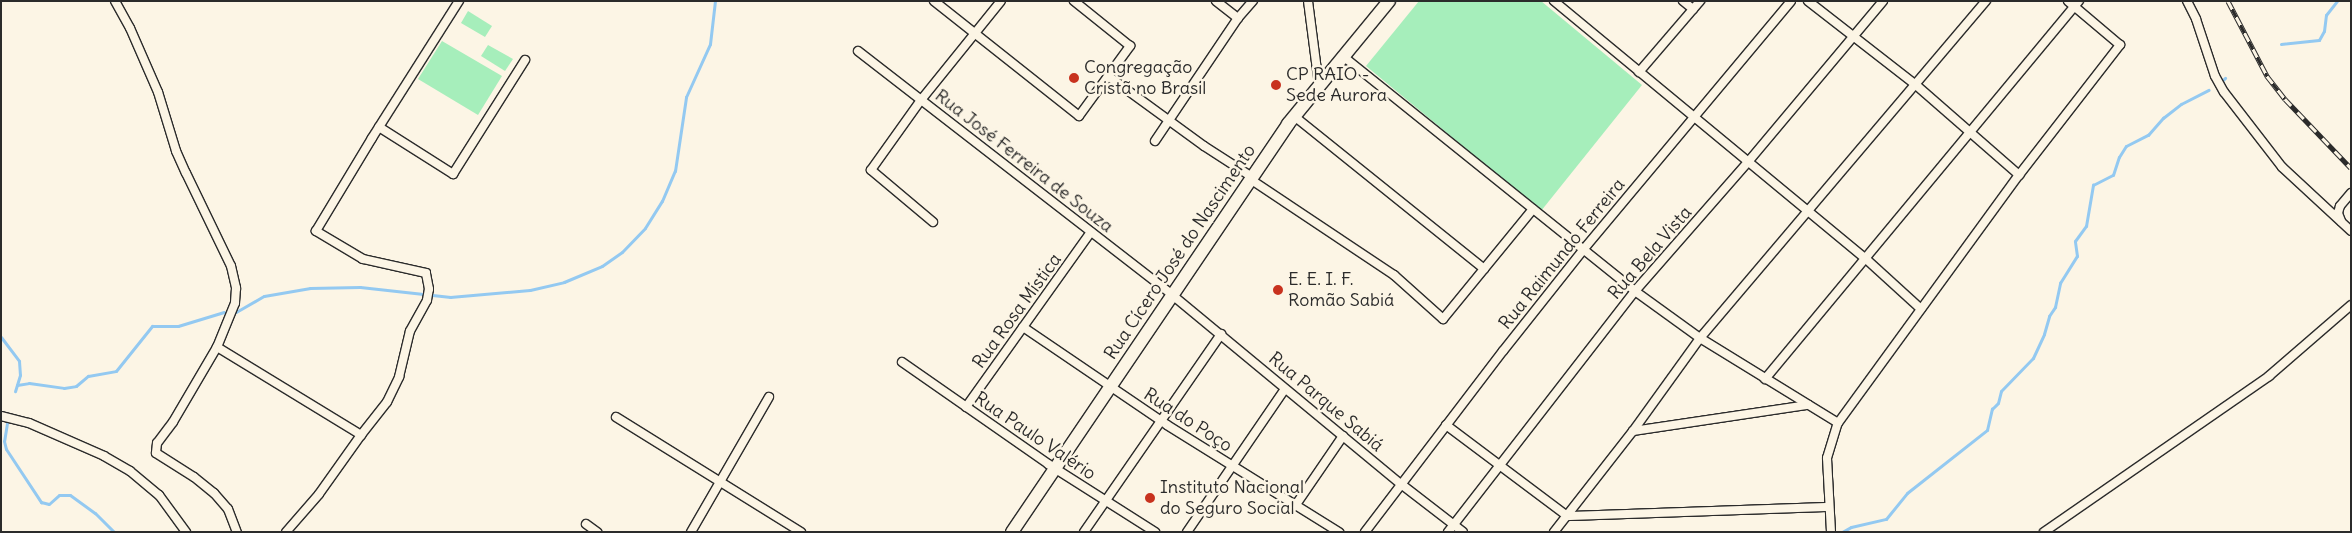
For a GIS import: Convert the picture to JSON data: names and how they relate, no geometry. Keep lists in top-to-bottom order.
{
  "streets": {
    "main road": ["Rua Cícero José do Nascimento"],
    "street": [
      "Rua José Ferreira de Souza",
      "Rua Bela Vista",
      "Rua Raimundo Ferreira",
      "Rua Rosa Mística",
      "Rua Parque Sabiá",
      "Rua do Poço",
      "Rua Paulo Valério"
    ]
  },
  "crossings": [
    ["Rua José Ferreira de Souza", "Rua Cícero José do Nascimento"],
    ["Rua José Ferreira de Souza", "Rua Rosa Mística"],
    ["Rua José Ferreira de Souza", "Rua Parque Sabiá"],
    ["Rua Cícero José do Nascimento", "Rua Parque Sabiá"],
    ["Rua Cícero José do Nascimento", "Rua do Poço"],
    ["Rua Cícero José do Nascimento", "Rua Paulo Valério"],
    ["Rua Bela Vista", "Rua Parque Sabiá"],
    ["Rua Raimundo Ferreira", "Rua Parque Sabiá"],
    ["Rua Rosa Mística", "Rua do Poço"],
    ["Rua Rosa Mística", "Rua Paulo Valério"]
  ],
  "places": [
    "Congregação Cristã no Brasil",
    "CP RAIO - Sede Aurora",
    "E. E. I. F. Romão Sabiá",
    "Instituto Nacional do Seguro Social"
  ]
}
